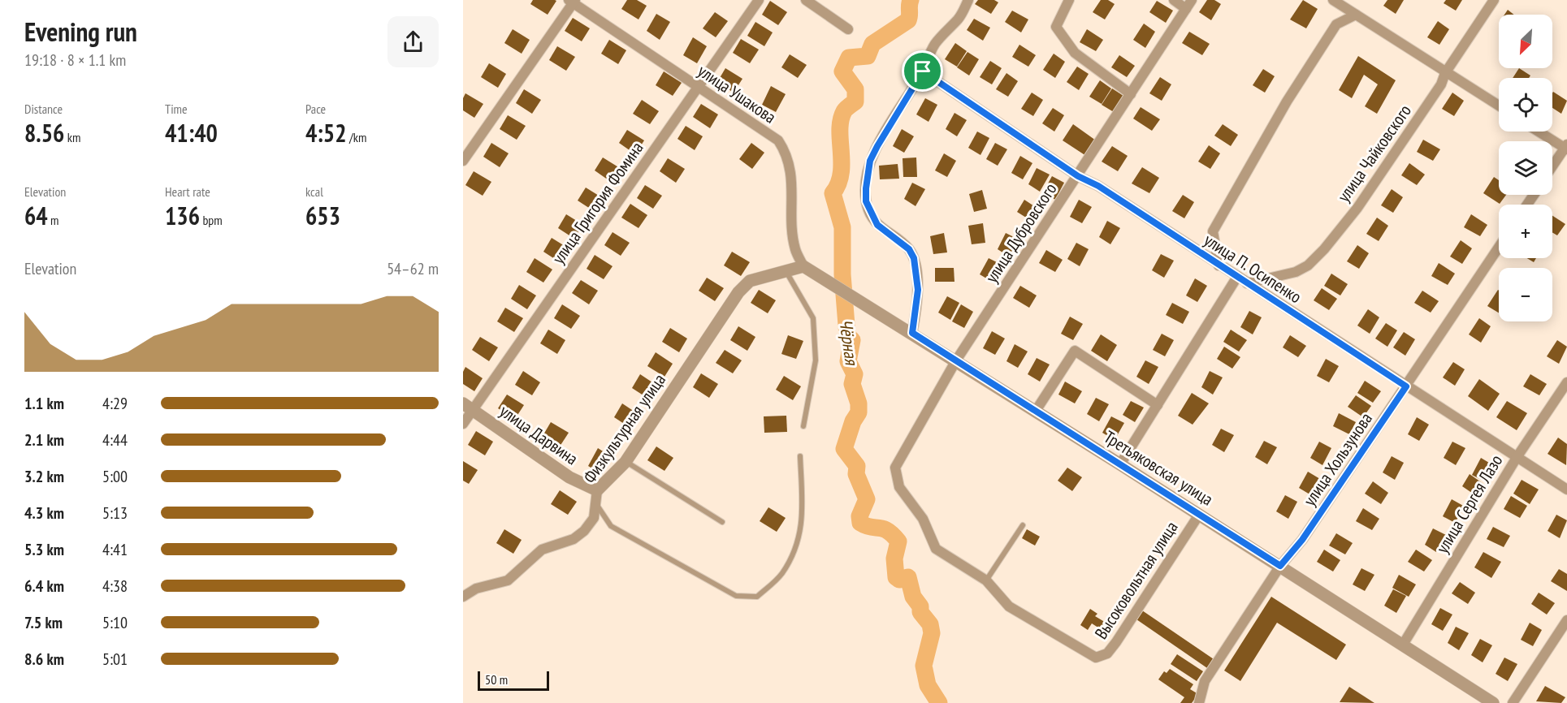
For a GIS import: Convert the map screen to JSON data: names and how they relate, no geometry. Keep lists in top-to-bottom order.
{
  "streets": {
    "street": [
      "улица Ушакова",
      "улица Чайковского",
      "улица Григория Фомина",
      "улица Дубровского",
      "улица П. Осипенко",
      "Физкультурная улица",
      "улица Дарвина",
      "улица Хользунова",
      "Третьяковская улица",
      "улица Сергея Лазо",
      "Высоковольтная улица"
    ]
  },
  "crossings": [
    ["улица Ушакова", "улица Григория Фомина"],
    ["улица Ушакова", "Физкультурная улица"],
    ["улица Ушакова", "Третьяковская улица"],
    ["улица Чайковского", "улица П. Осипенко"],
    ["улица Григория Фомина", "улица Дарвина"],
    ["улица Дубровского", "улица П. Осипенко"],
    ["улица Дубровского", "Третьяковская улица"],
    ["улица Дубровского", "Высоковольтная улица"],
    ["улица П. Осипенко", "улица Хользунова"],
    ["улица П. Осипенко", "улица Сергея Лазо"],
    ["Физкультурная улица", "улица Дарвина"],
    ["Физкультурная улица", "Третьяковская улица"],
    ["улица Хользунова", "Третьяковская улица"],
    ["Третьяковская улица", "улица Сергея Лазо"],
    ["Третьяковская улица", "Высоковольтная улица"]
  ],
  "water": ["Чёрная"],
  "scale_bar": "50 m",
  "north": "bottom left",
  "page": {
    "heading": ["Evening run", "19:18 · 8 × 1.1 km"],
    "map_buttons": ["+", "−"],
    "stats": [
      ["Distance", "8.56 km"],
      ["Time", "41:40"],
      ["Pace", "4:52 /km"],
      ["Elevation", "64 m"],
      ["Heart rate", "136 bpm"],
      ["kcal", "653"]
    ],
    "chart": ["Elevation", "54–62 m"],
    "list": [
      {
        "name": "1.1 km",
        "note": "4:29"
      },
      {
        "name": "2.1 km",
        "note": "4:44"
      },
      {
        "name": "3.2 km",
        "note": "5:00"
      },
      {
        "name": "4.3 km",
        "note": "5:13"
      },
      {
        "name": "5.3 km",
        "note": "4:41"
      },
      {
        "name": "6.4 km",
        "note": "4:38"
      },
      {
        "name": "7.5 km",
        "note": "5:10"
      },
      {
        "name": "8.6 km",
        "note": "5:01"
      }
    ],
    "scale": "50 m"
  }
}
